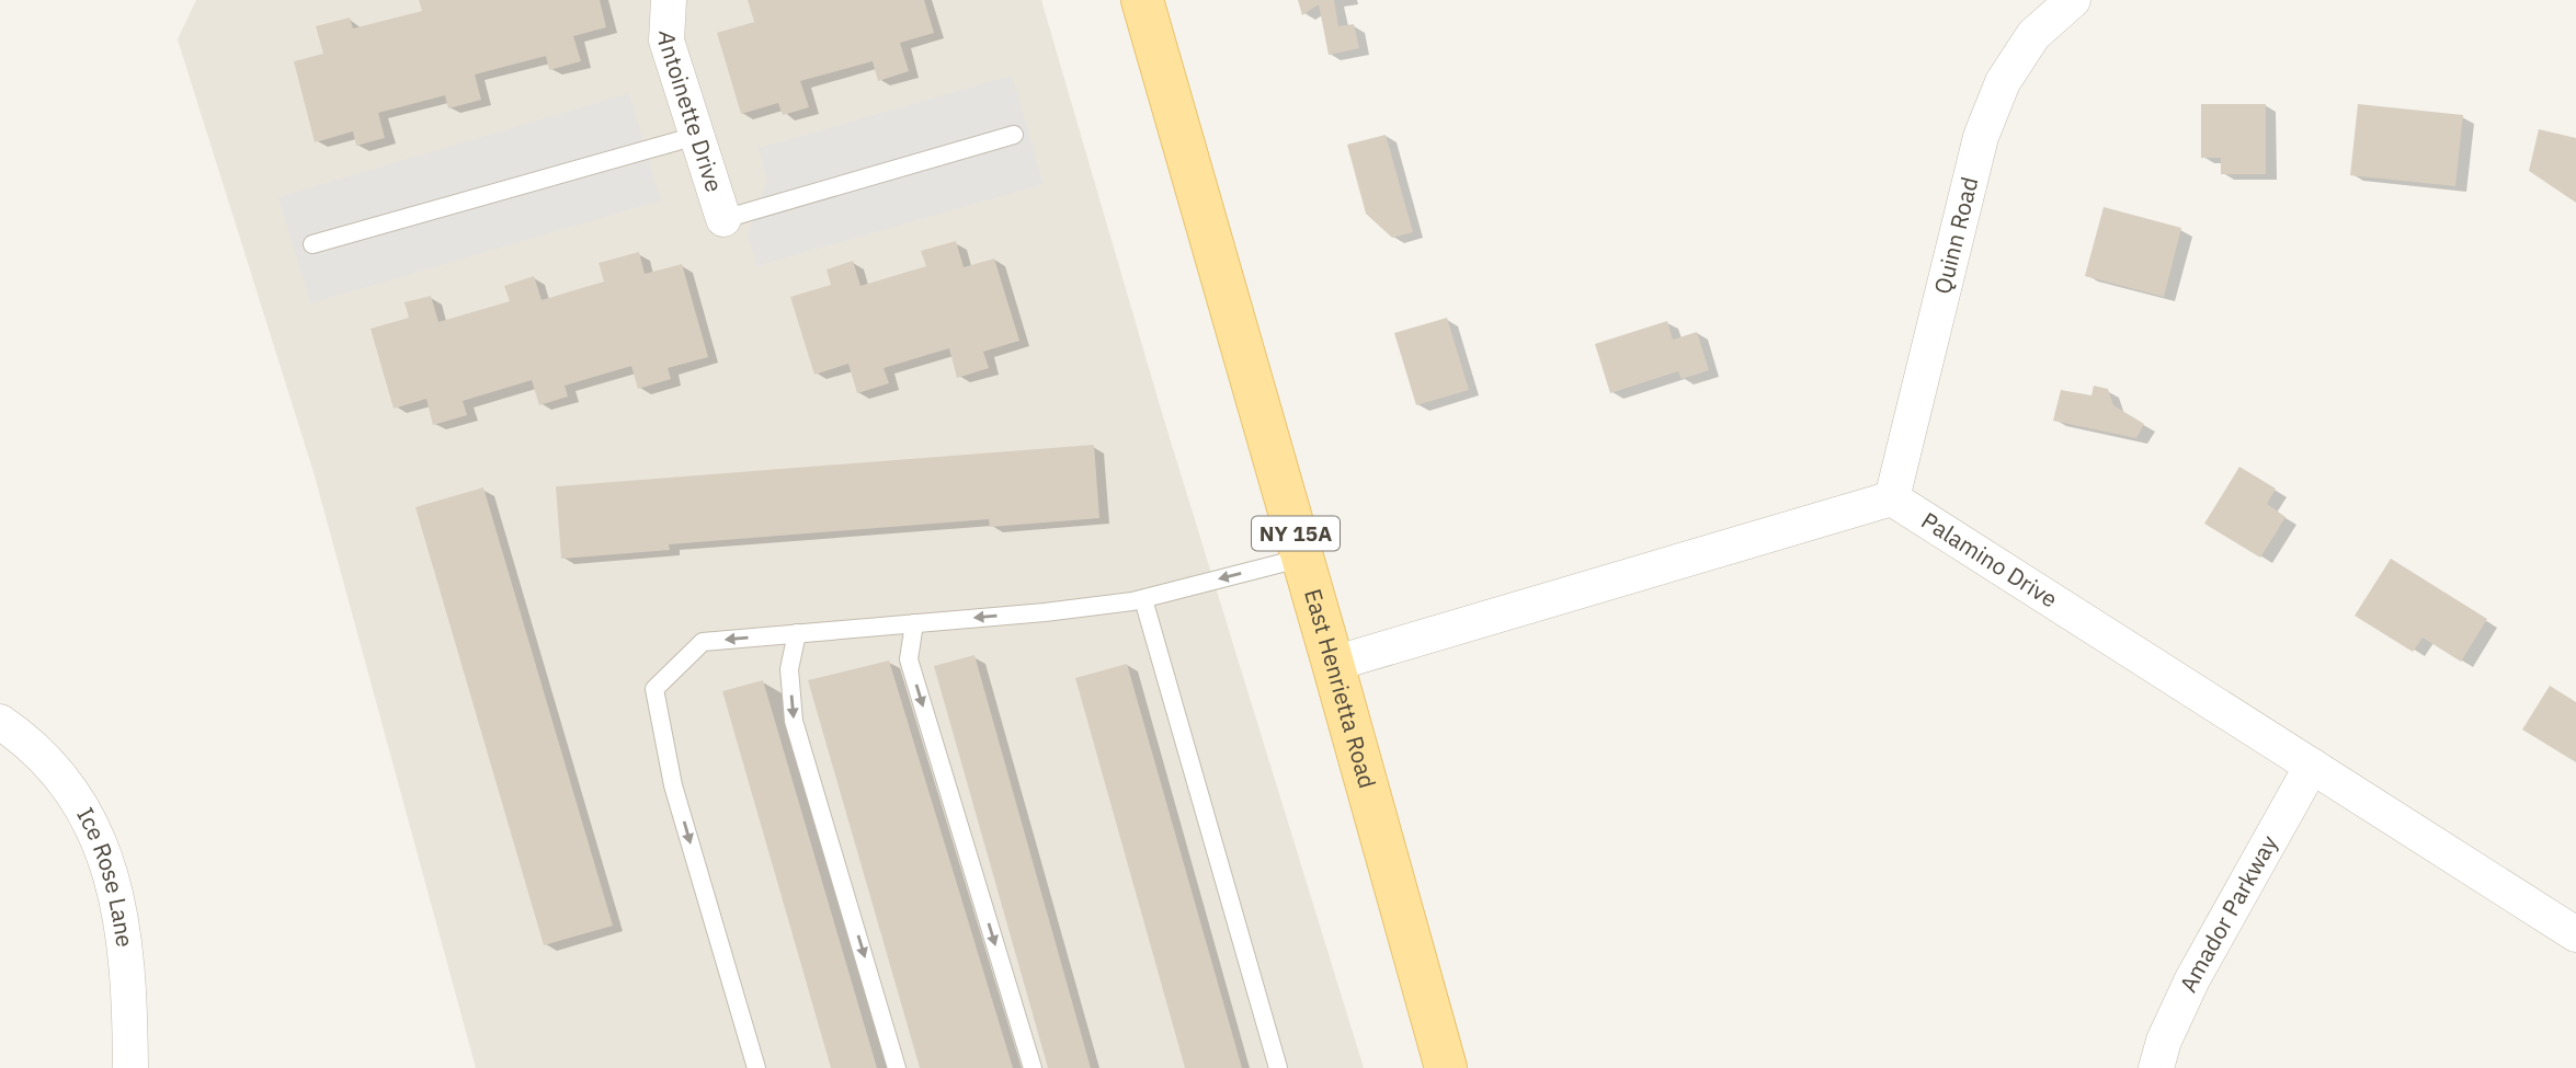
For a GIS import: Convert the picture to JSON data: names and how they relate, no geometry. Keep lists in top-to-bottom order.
{
  "streets": {
    "main road": ["NY 15A", "East Henrietta Road"],
    "street": [
      "Antoinette Drive",
      "Quinn Road",
      "Palamino Drive",
      "Ice Rose Lane",
      "Amador Parkway"
    ]
  },
  "crossings": [
    ["Quinn Road", "Palamino Drive"],
    ["Palamino Drive", "Amador Parkway"]
  ]
}
